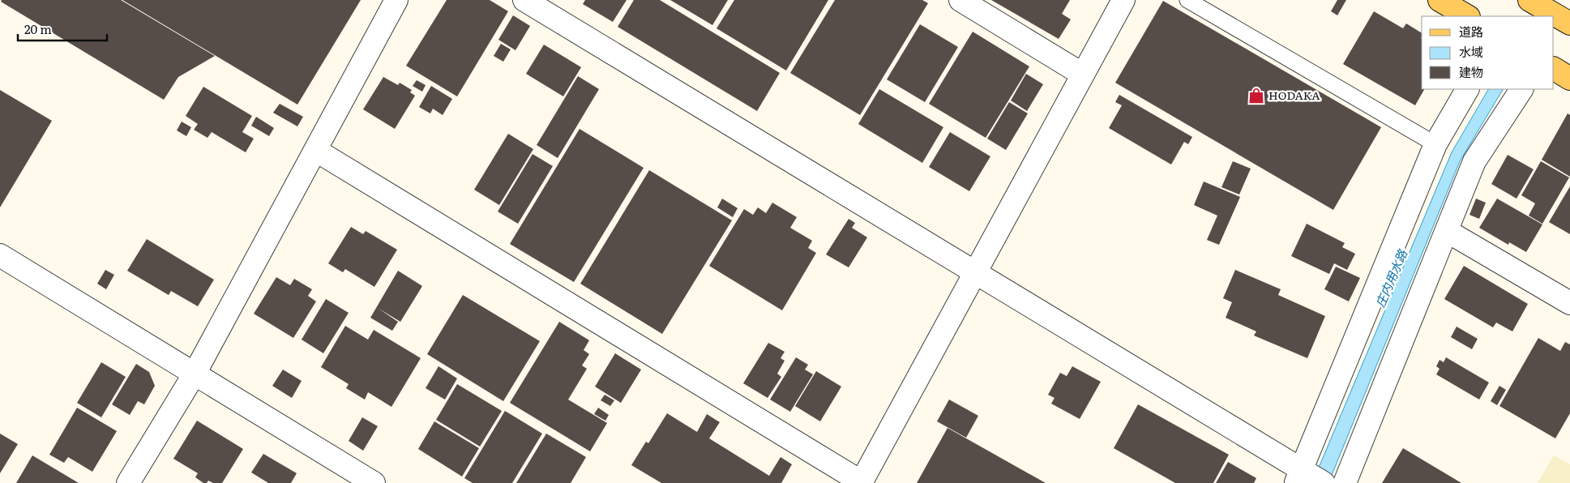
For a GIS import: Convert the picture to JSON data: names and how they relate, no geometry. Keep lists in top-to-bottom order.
{
  "water": ["庄内用水路"],
  "places": {
    "shop": ["HODAKA"]
  },
  "legend": ["道路", "水域", "建物"],
  "scale_bar": "20 m"
}
